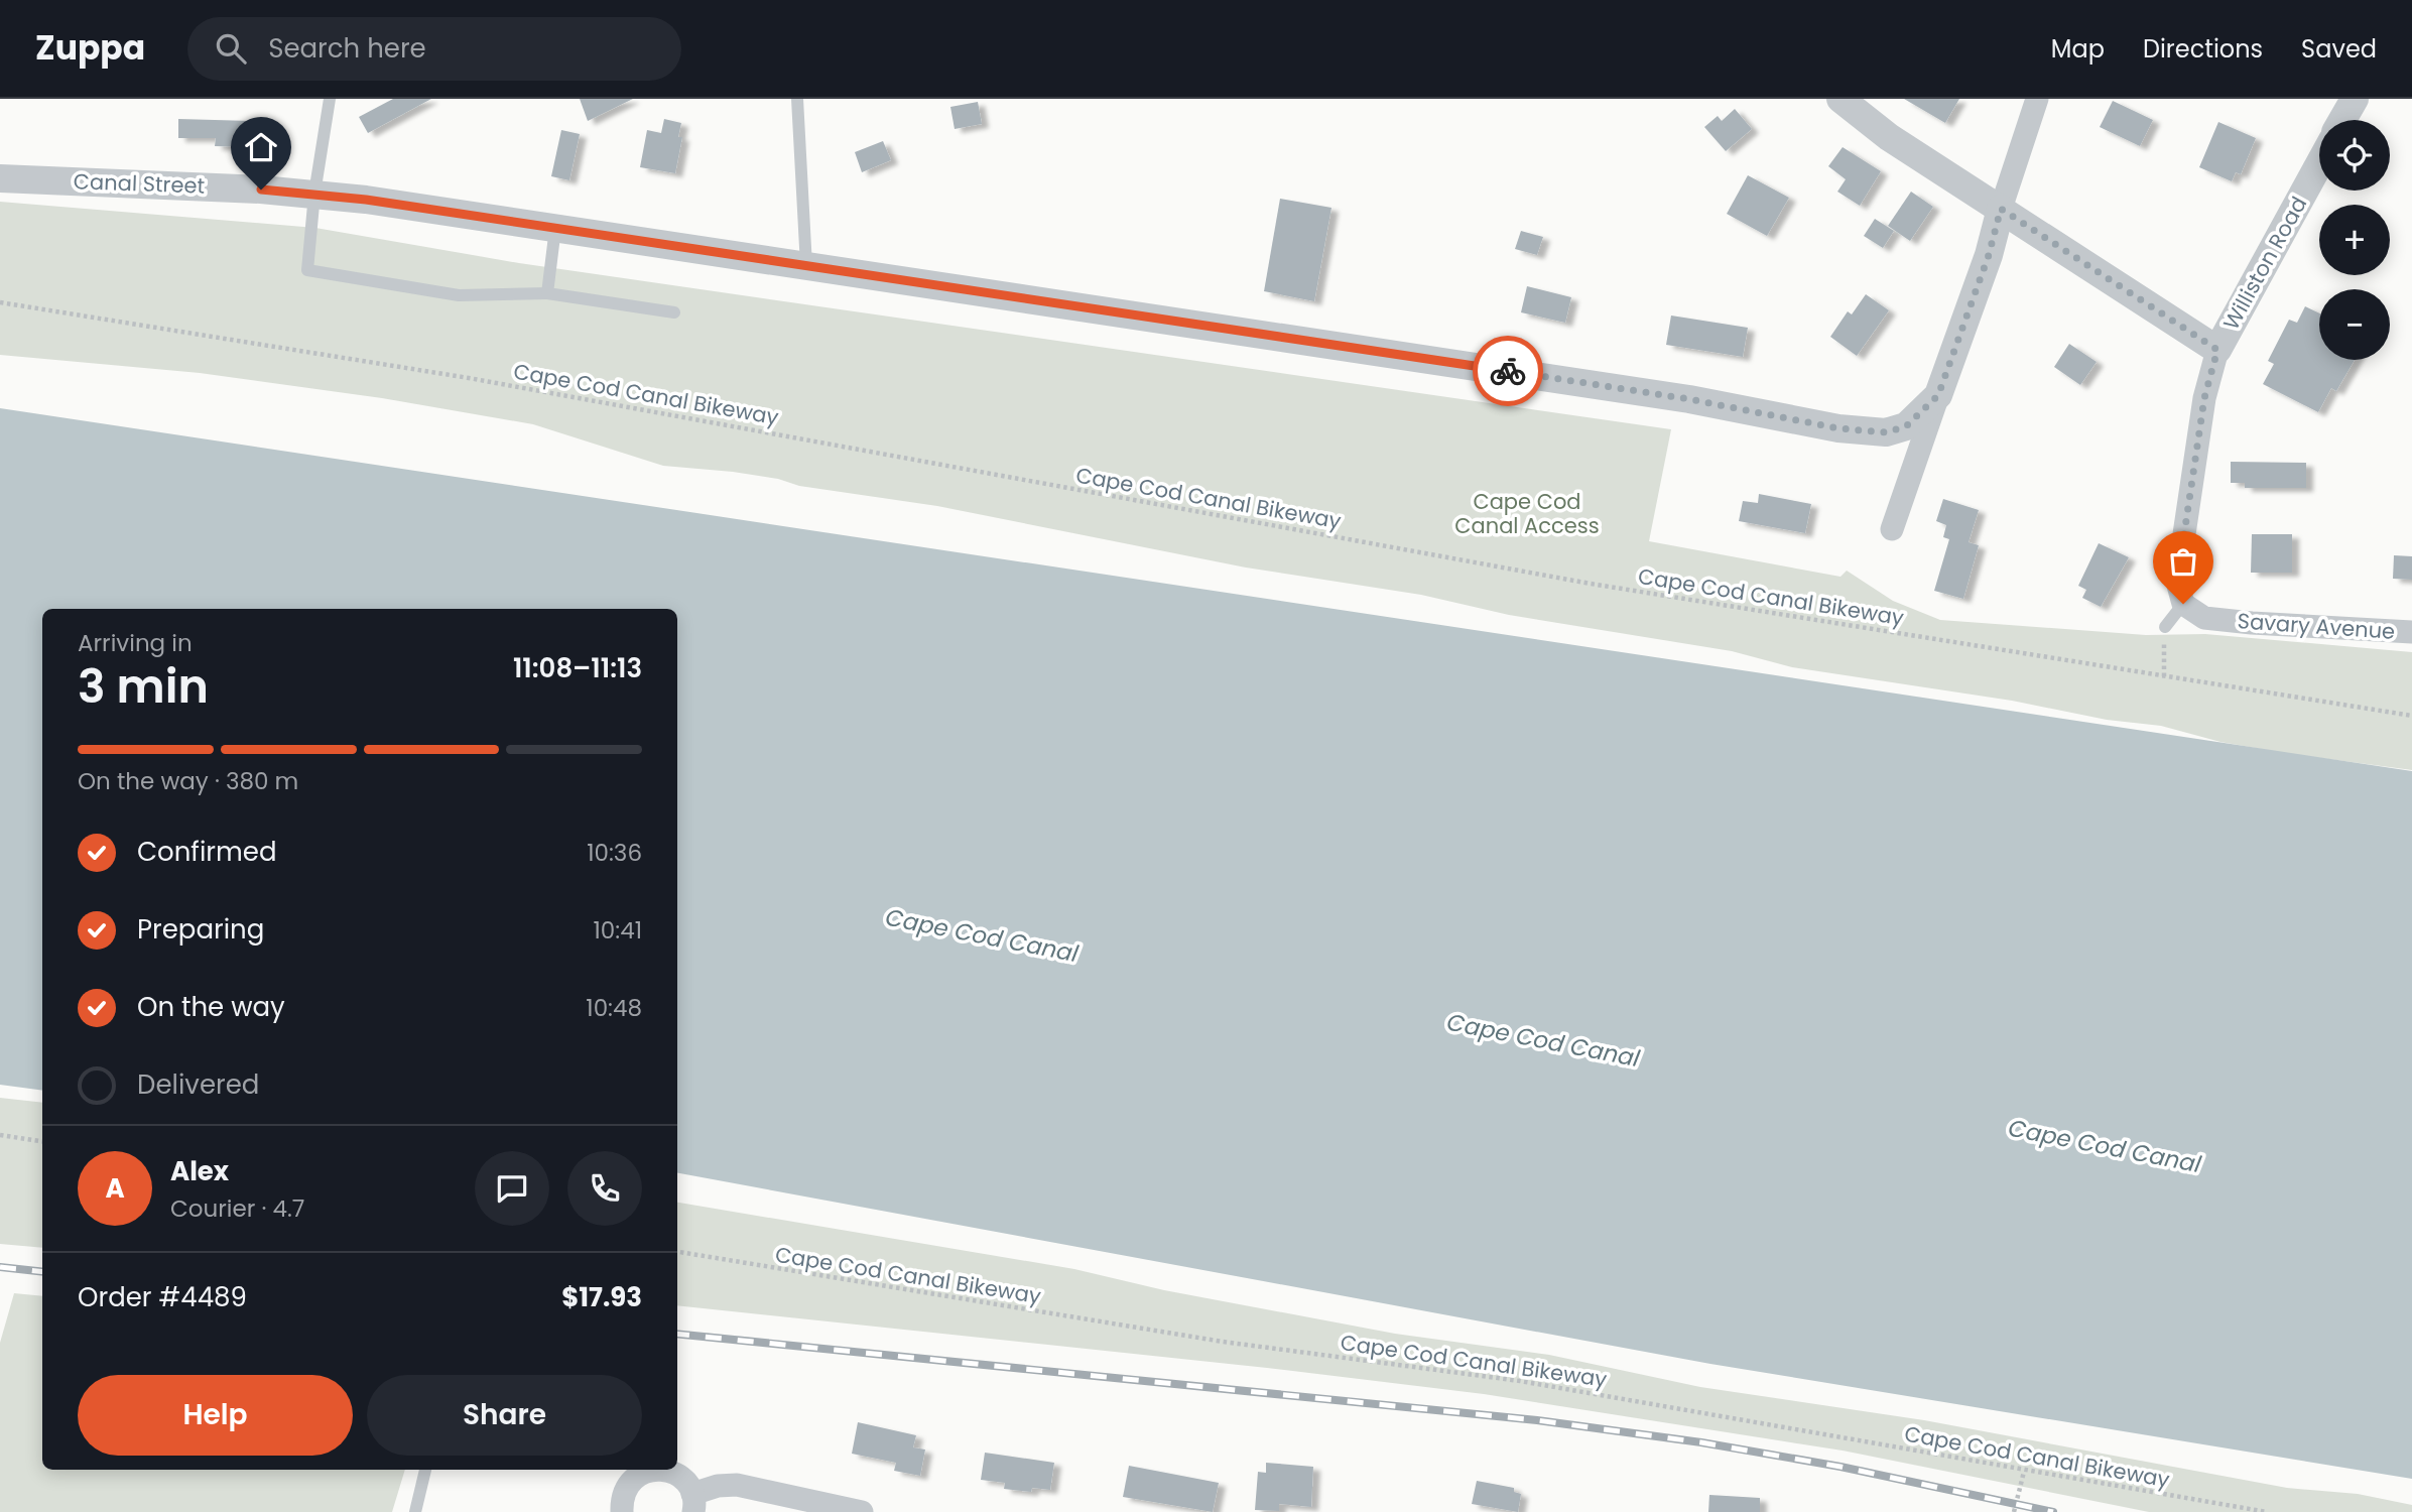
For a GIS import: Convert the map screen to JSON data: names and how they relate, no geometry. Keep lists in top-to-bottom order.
{
  "streets": {
    "street": ["Canal Street", "Williston Road", "Savary Avenue"],
    "path": ["Cape Cod Canal Bikeway"]
  },
  "water": ["Cape Cod Canal"],
  "parks": ["Cape Cod Canal Access"],
  "page": {
    "header": "Zuppa",
    "search": "Search here",
    "nav": ["Map", "Directions", "Saved"],
    "map_buttons": ["+", "−"],
    "heading": ["3 min", "Arriving in", "11:08–11:13"],
    "panel": [
      "Alex",
      "Courier · 4.7",
      "Order #4489",
      "$17.93"
    ],
    "bar": "On the way · 380 m",
    "list": [
      ["Confirmed", "10:36"],
      ["Preparing", "10:41"],
      ["On the way", "10:48"],
      "Delivered"
    ],
    "round": "A",
    "buttons": ["Help", "Share"]
  }
}
